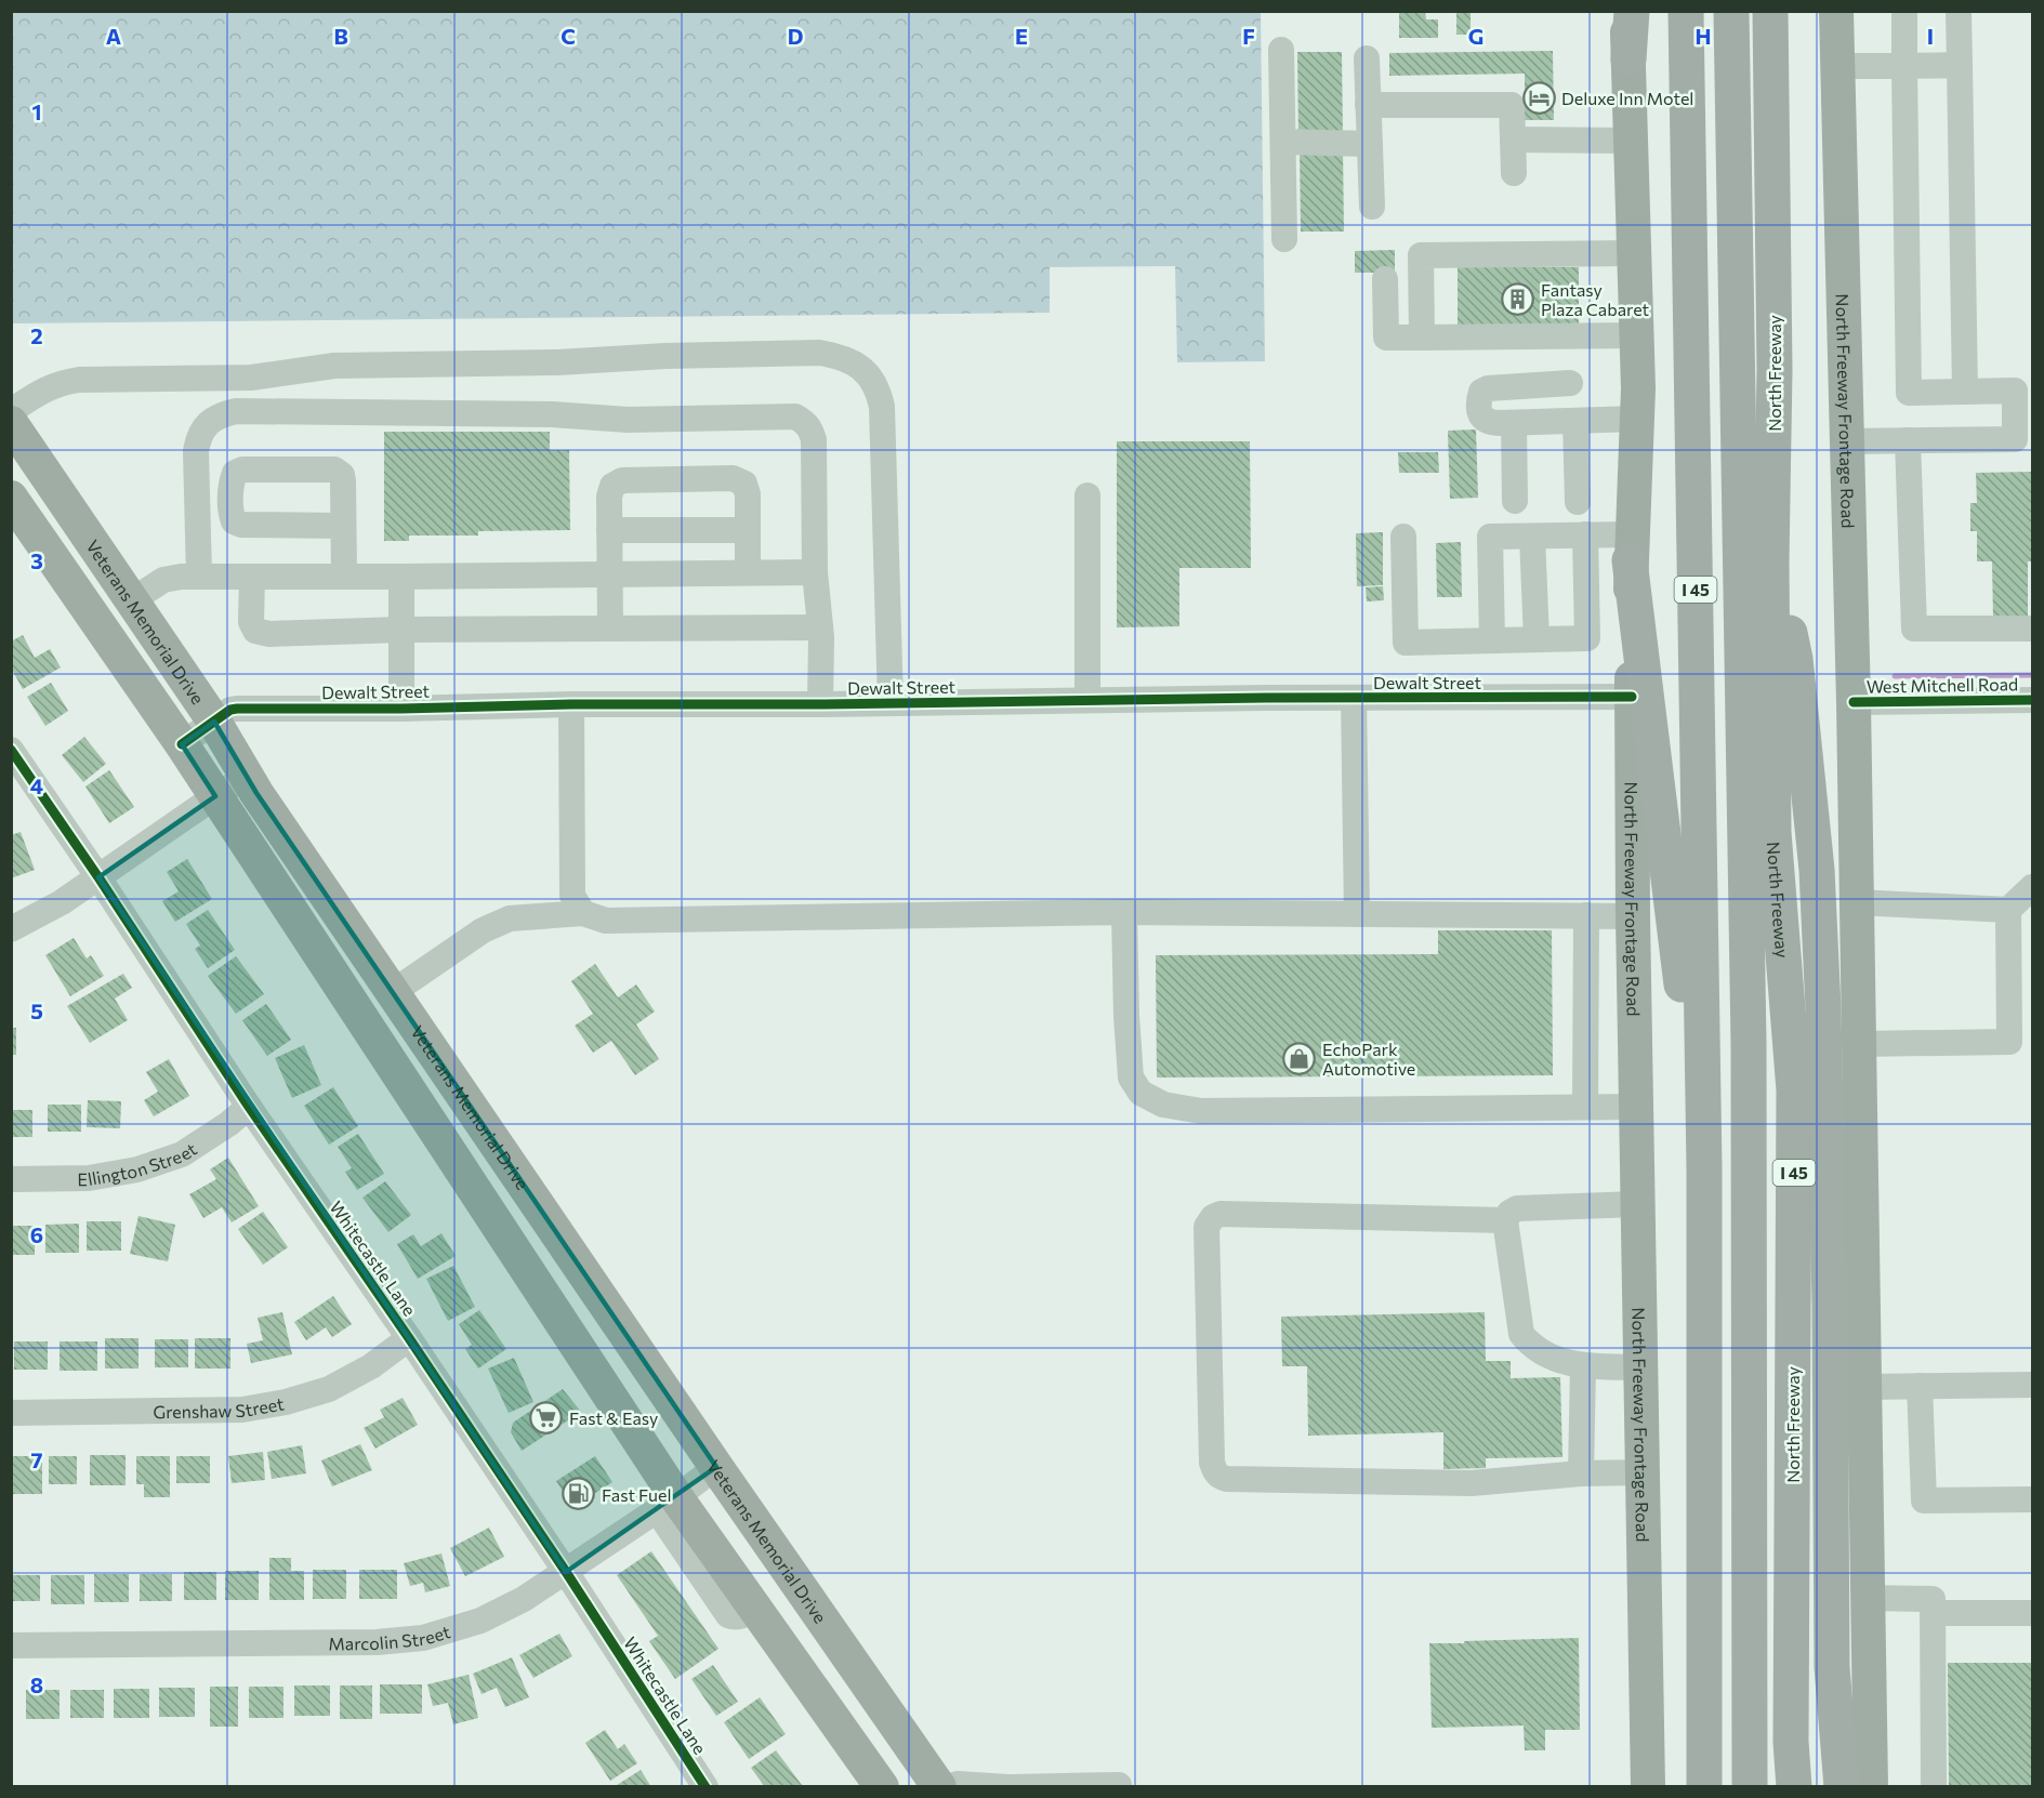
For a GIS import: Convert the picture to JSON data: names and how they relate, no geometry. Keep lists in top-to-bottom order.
{
  "streets": {
    "highway": ["North Freeway", "I 45"],
    "main road": ["North Freeway Frontage Road", "Veterans Memorial Drive"],
    "street": [
      "Dewalt Street",
      "West Mitchell Road",
      "Ellington Street",
      "Whitecastle Lane",
      "Grenshaw Street",
      "Marcolin Street"
    ]
  },
  "crossings": [
    ["North Freeway Frontage Road", "Dewalt Street"],
    ["North Freeway Frontage Road", "West Mitchell Road"],
    ["Veterans Memorial Drive", "Dewalt Street"],
    ["Veterans Memorial Drive", "Marcolin Street"],
    ["Ellington Street", "Whitecastle Lane"],
    ["Whitecastle Lane", "Grenshaw Street"],
    ["Whitecastle Lane", "Marcolin Street"]
  ],
  "places": {
    "hotel": ["Deluxe Inn Motel"],
    "building": ["Fantasy Plaza Cabaret"],
    "shop": ["EchoPark Automotive"],
    "supermarket": ["Fast & Easy"],
    "fuel station": ["Fast Fuel"]
  },
  "grid": {
    "columns": [
      "A",
      "B",
      "C",
      "D",
      "E",
      "F",
      "G",
      "H",
      "I"
    ],
    "rows": [
      "1",
      "2",
      "3",
      "4",
      "5",
      "6",
      "7",
      "8"
    ]
  }
}
